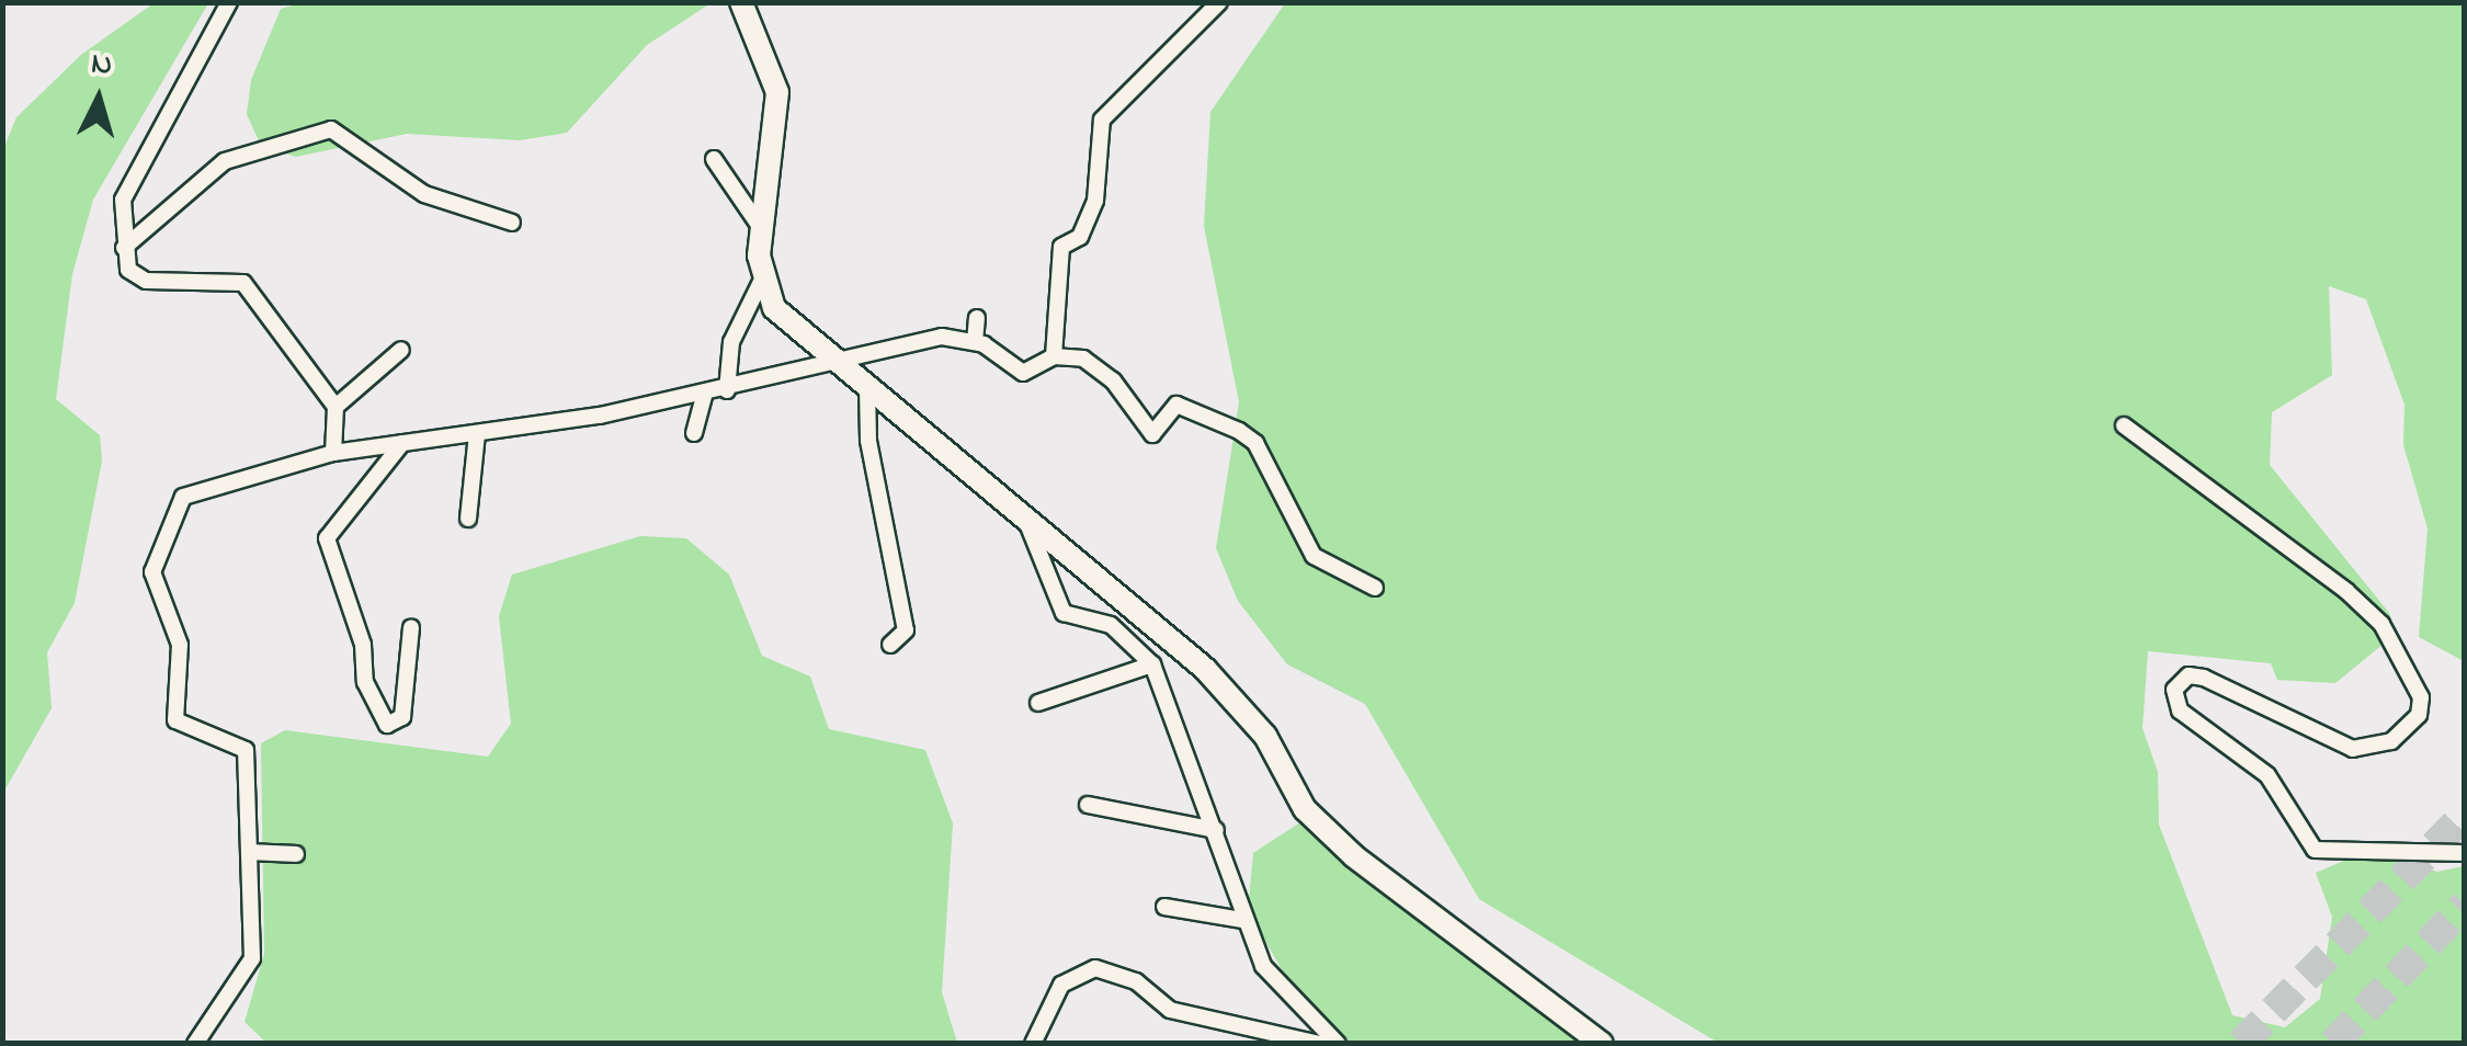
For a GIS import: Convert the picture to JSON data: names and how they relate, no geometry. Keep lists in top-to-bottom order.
{
  "north": "top"
}
